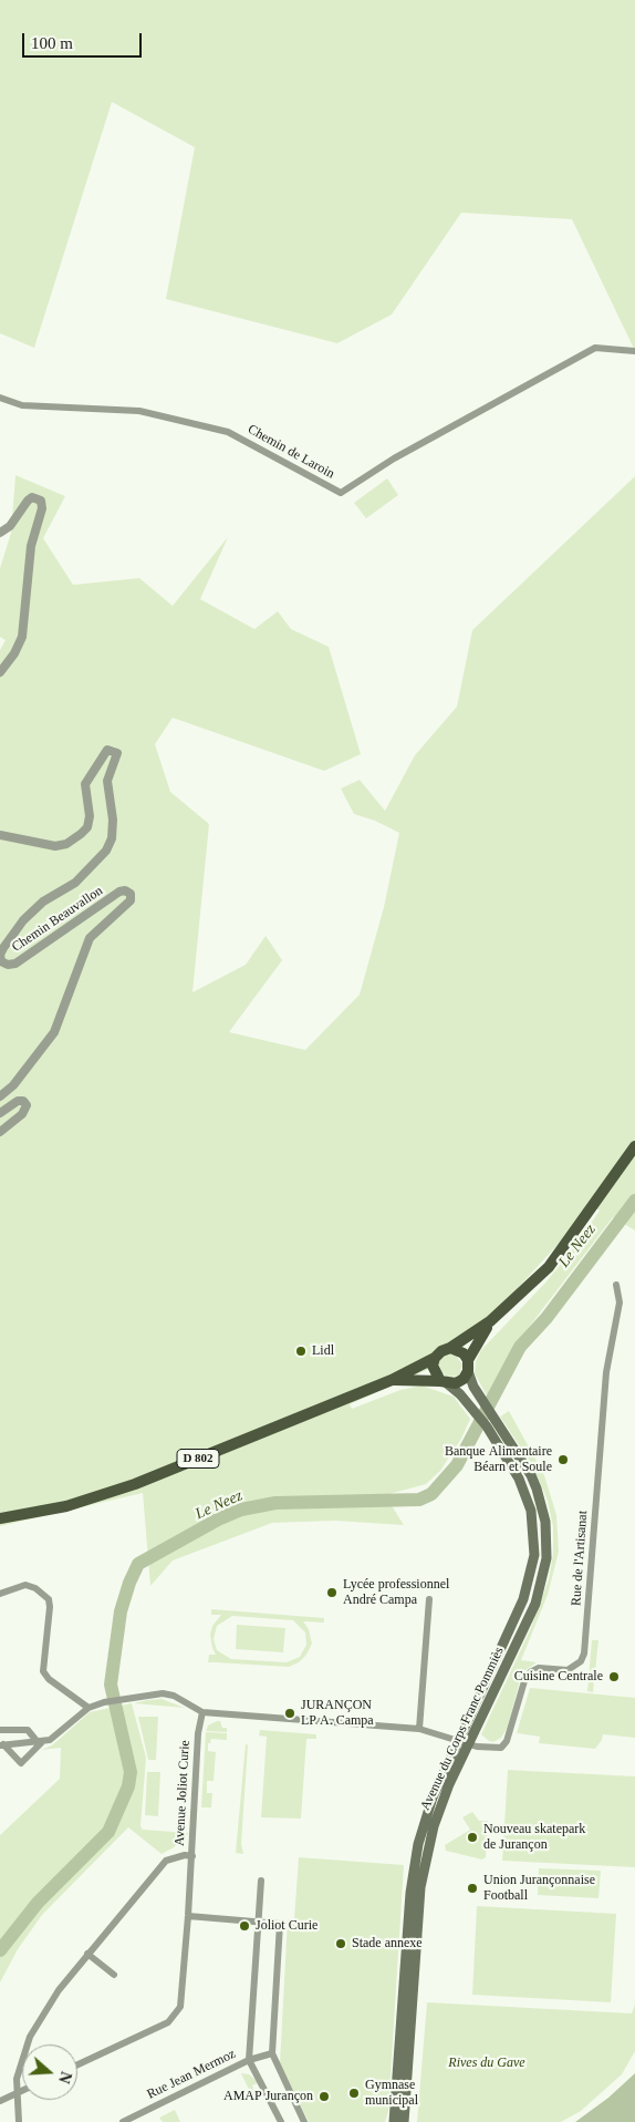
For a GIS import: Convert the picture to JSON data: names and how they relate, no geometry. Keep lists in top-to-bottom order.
{
  "streets": {
    "main road": ["D 802", "Avenue du Corps Franc Pommiès"],
    "street": [
      "Chemin de Laroin",
      "Chemin Beauvallon",
      "Rue de l'Artisanat",
      "Avenue Joliot Curie",
      "Rue Jean Mermoz"
    ]
  },
  "crossings": [
    ["D 802", "Avenue du Corps Franc Pommiès"],
    ["Rue de l'Artisanat", "Avenue du Corps Franc Pommiès"]
  ],
  "water": ["Le Neez"],
  "parks": ["Rives du Gave"],
  "places": [
    "Lidl",
    "Banque Alimentaire Béarn et Soule",
    "Lycée professionnel André Campa",
    "Cuisine Centrale",
    "JURANÇON LP A. Campa",
    "Nouveau skatepark de Jurançon",
    "Union Jurançonnaise Football",
    "Joliot Curie",
    "Stade annexe",
    "Gymnase municipal",
    "AMAP Jurançon"
  ],
  "scale_bar": "100 m",
  "north": "right"
}
